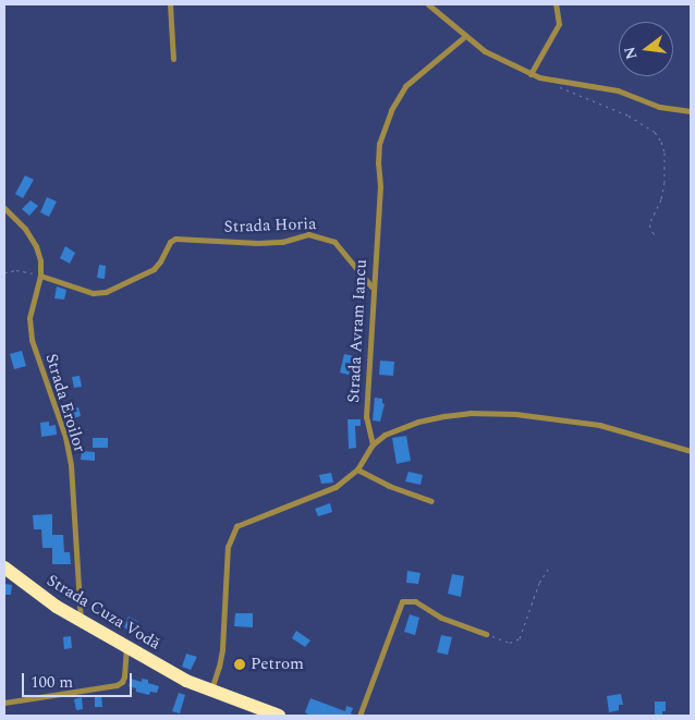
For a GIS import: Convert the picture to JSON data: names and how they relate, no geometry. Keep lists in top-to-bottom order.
{
  "streets": {
    "highway": ["Strada Cuza Vodă"],
    "street": ["Strada Horia", "Strada Avram Iancu", "Strada Eroilor"]
  },
  "crossings": [
    ["Strada Horia", "Strada Avram Iancu"],
    ["Strada Horia", "Strada Eroilor"],
    ["Strada Eroilor", "Strada Cuza Vodă"]
  ],
  "places": ["Petrom"],
  "scale_bar": "100 m",
  "north": "left"
}
